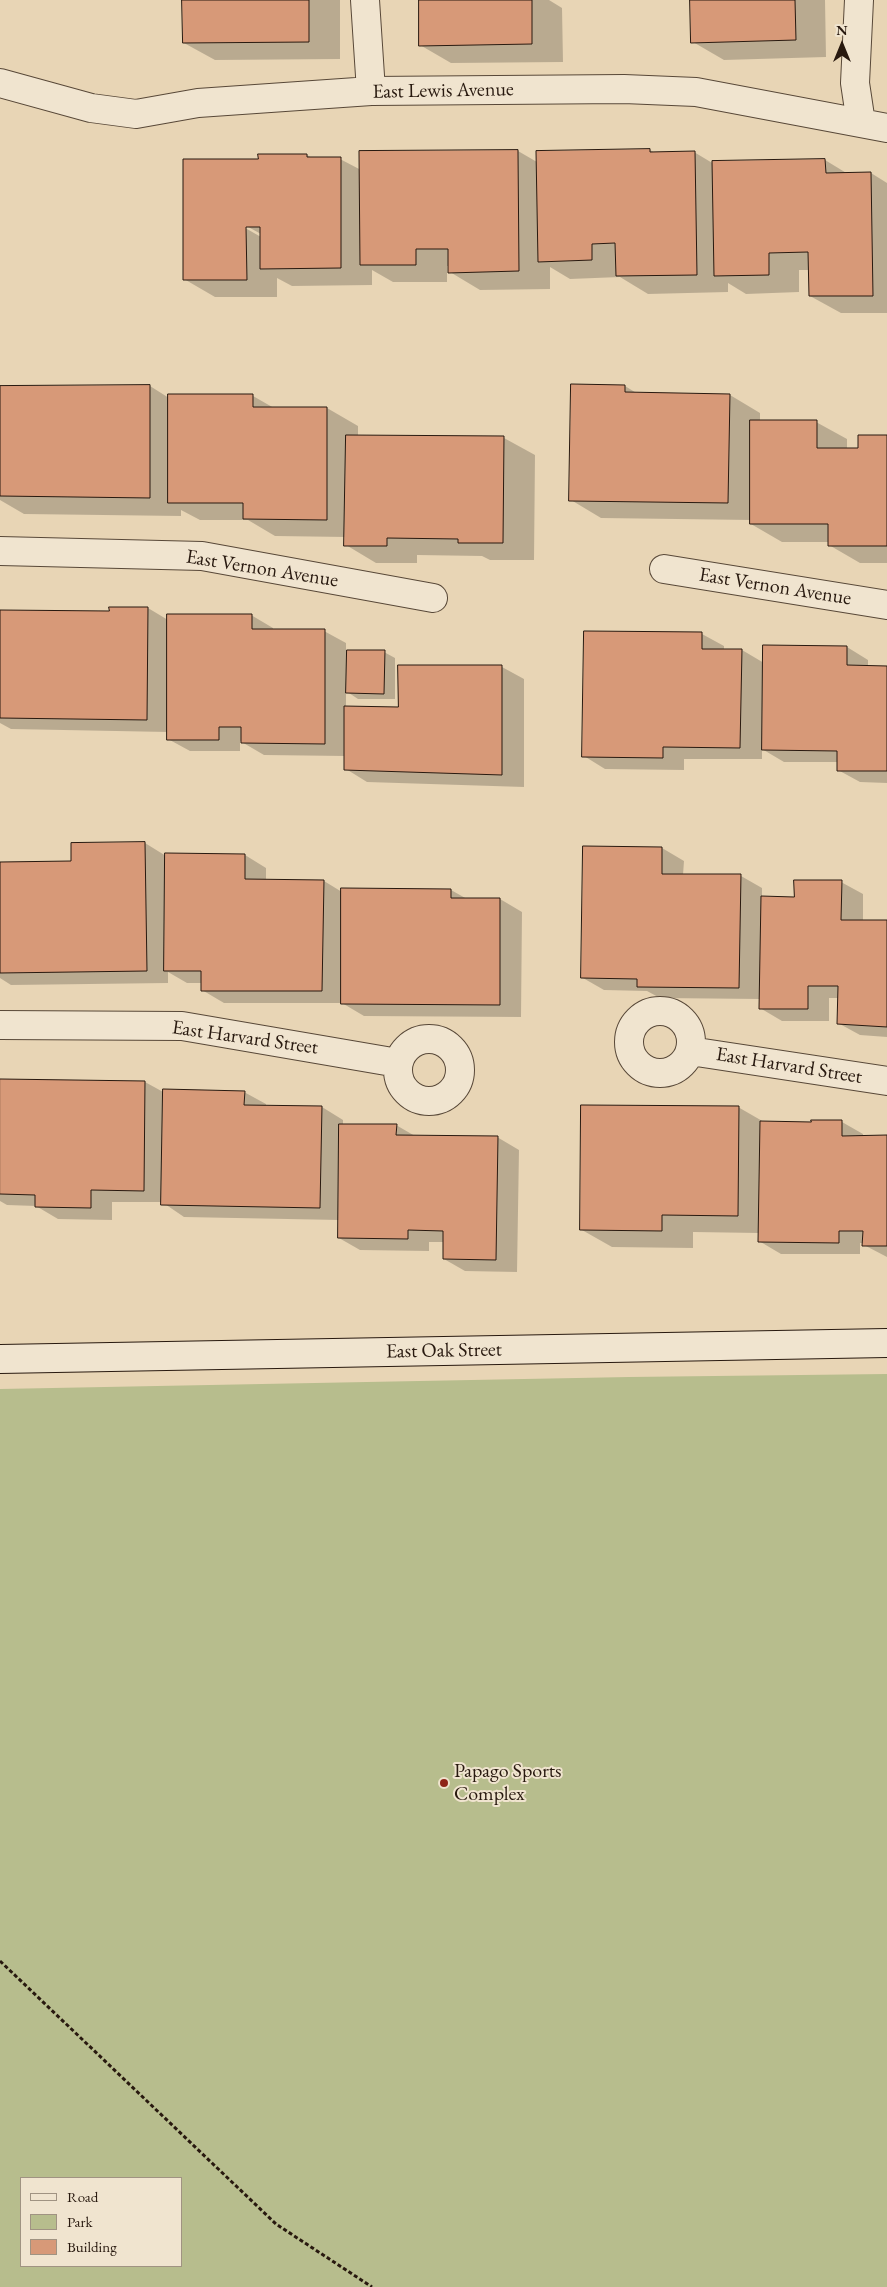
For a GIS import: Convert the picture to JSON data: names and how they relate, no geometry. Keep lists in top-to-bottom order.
{
  "streets": {
    "street": [
      "East Lewis Avenue",
      "East Vernon Avenue",
      "East Harvard Street",
      "East Oak Street"
    ]
  },
  "places": ["Papago Sports Complex"],
  "legend": ["Road", "Park", "Building"],
  "north": "top"
}
